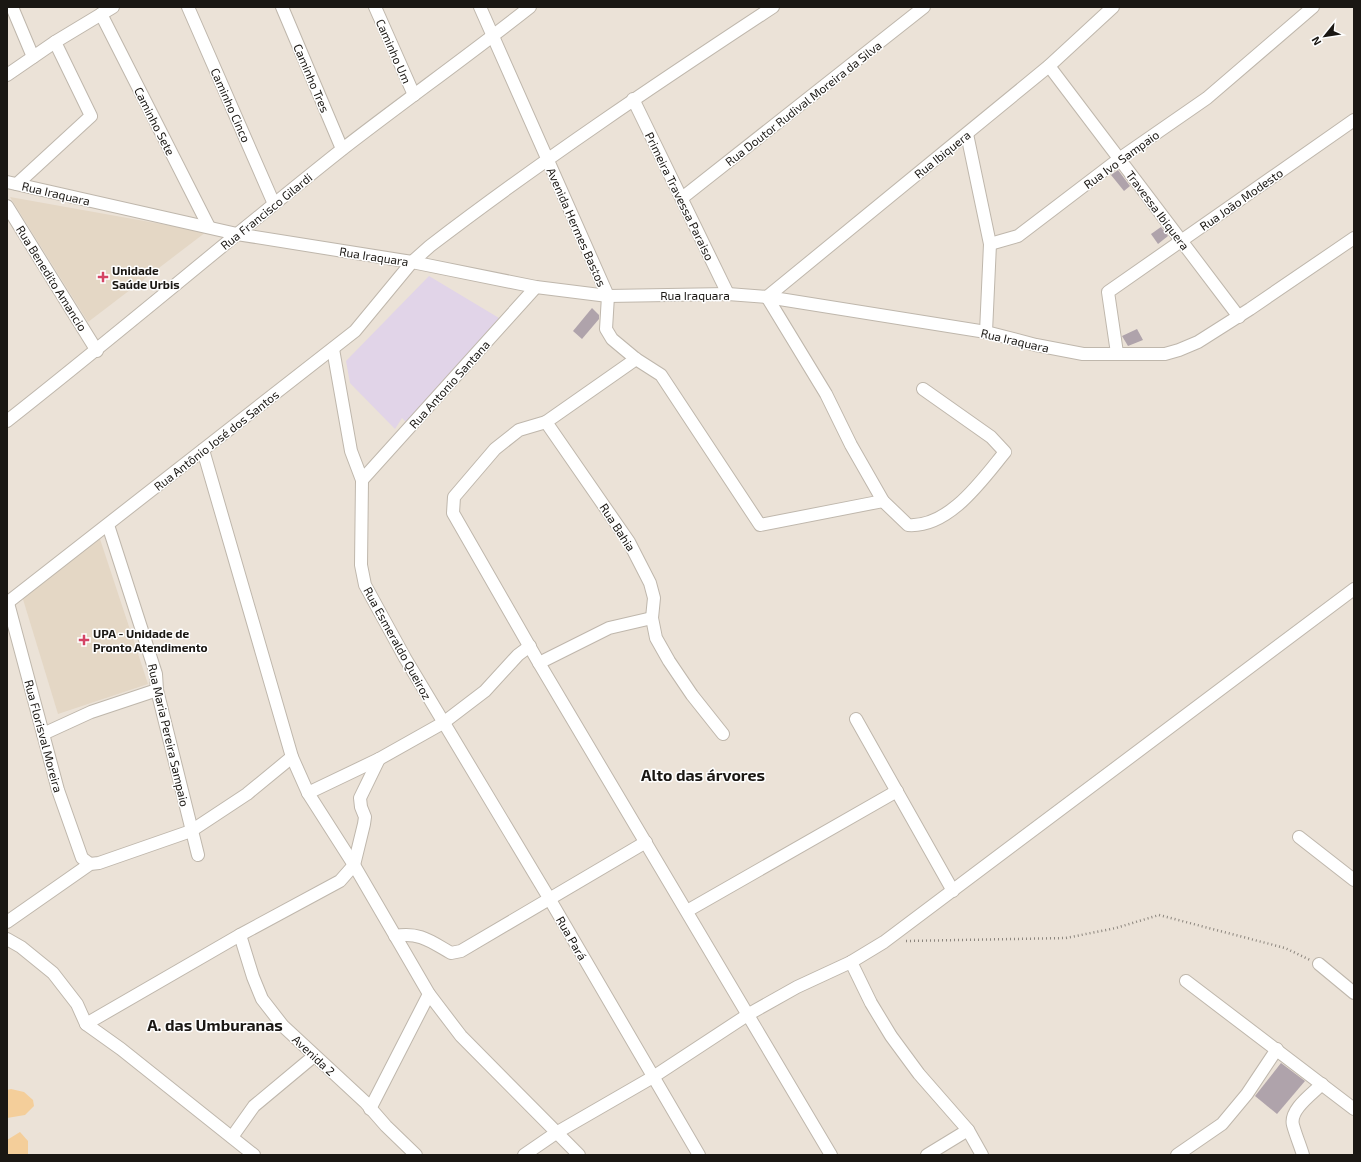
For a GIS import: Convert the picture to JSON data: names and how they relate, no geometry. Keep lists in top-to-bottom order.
{
  "streets": {
    "street": [
      "Caminho Um",
      "Caminho Tres",
      "Rua Doutor Rudival Moreira da Silva",
      "Caminho Cinco",
      "Caminho Sete",
      "Rua Ibiquera",
      "Rua Ivo Sampaio",
      "Rua Iraquara",
      "Primeira Travessa Paraiso",
      "Rua João Modesto",
      "Travessa Ibiquera",
      "Rua Francisco Gilardi",
      "Avenida Hermes Bastos",
      "Rua Benedito Amancio",
      "Rua Antonio Santana",
      "Rua Antônio José dos Santos",
      "Rua Bahia",
      "Rua Esmeraldo Queiroz",
      "Rua Maria Pereira Sampaio",
      "Rua Florisval Moreira",
      "Rua Pará",
      "Avenida 2"
    ]
  },
  "crossings": [
    ["Caminho Um", "Rua Francisco Gilardi"],
    ["Caminho Tres", "Rua Francisco Gilardi"],
    ["Rua Doutor Rudival Moreira da Silva", "Primeira Travessa Paraiso"],
    ["Caminho Cinco", "Rua Francisco Gilardi"],
    ["Caminho Sete", "Rua Iraquara"],
    ["Rua Ibiquera", "Rua Iraquara"],
    ["Rua Ibiquera", "Travessa Ibiquera"],
    ["Rua Ivo Sampaio", "Travessa Ibiquera"],
    ["Rua Iraquara", "Primeira Travessa Paraiso"],
    ["Rua Iraquara", "Rua João Modesto"],
    ["Rua Iraquara", "Travessa Ibiquera"],
    ["Rua Iraquara", "Rua Francisco Gilardi"],
    ["Rua Iraquara", "Avenida Hermes Bastos"],
    ["Rua Iraquara", "Rua Antonio Santana"],
    ["Rua Iraquara", "Rua Antônio José dos Santos"],
    ["Primeira Travessa Paraiso", "Rua Antônio José dos Santos"],
    ["Rua João Modesto", "Travessa Ibiquera"],
    ["Rua Francisco Gilardi", "Avenida Hermes Bastos"],
    ["Rua Francisco Gilardi", "Rua Benedito Amancio"],
    ["Avenida Hermes Bastos", "Rua Antônio José dos Santos"],
    ["Rua Antonio Santana", "Rua Esmeraldo Queiroz"],
    ["Rua Antônio José dos Santos", "Rua Esmeraldo Queiroz"],
    ["Rua Antônio José dos Santos", "Rua Maria Pereira Sampaio"],
    ["Rua Antônio José dos Santos", "Rua Florisval Moreira"],
    ["Rua Esmeraldo Queiroz", "Rua Pará"]
  ],
  "districts": ["Alto das árvores", "A. das Umburanas"],
  "places": {
    "health": ["Unidade Saúde Urbis", "UPA - Unidade de Pronto Atendimento"]
  },
  "north": "bottom left"
}
